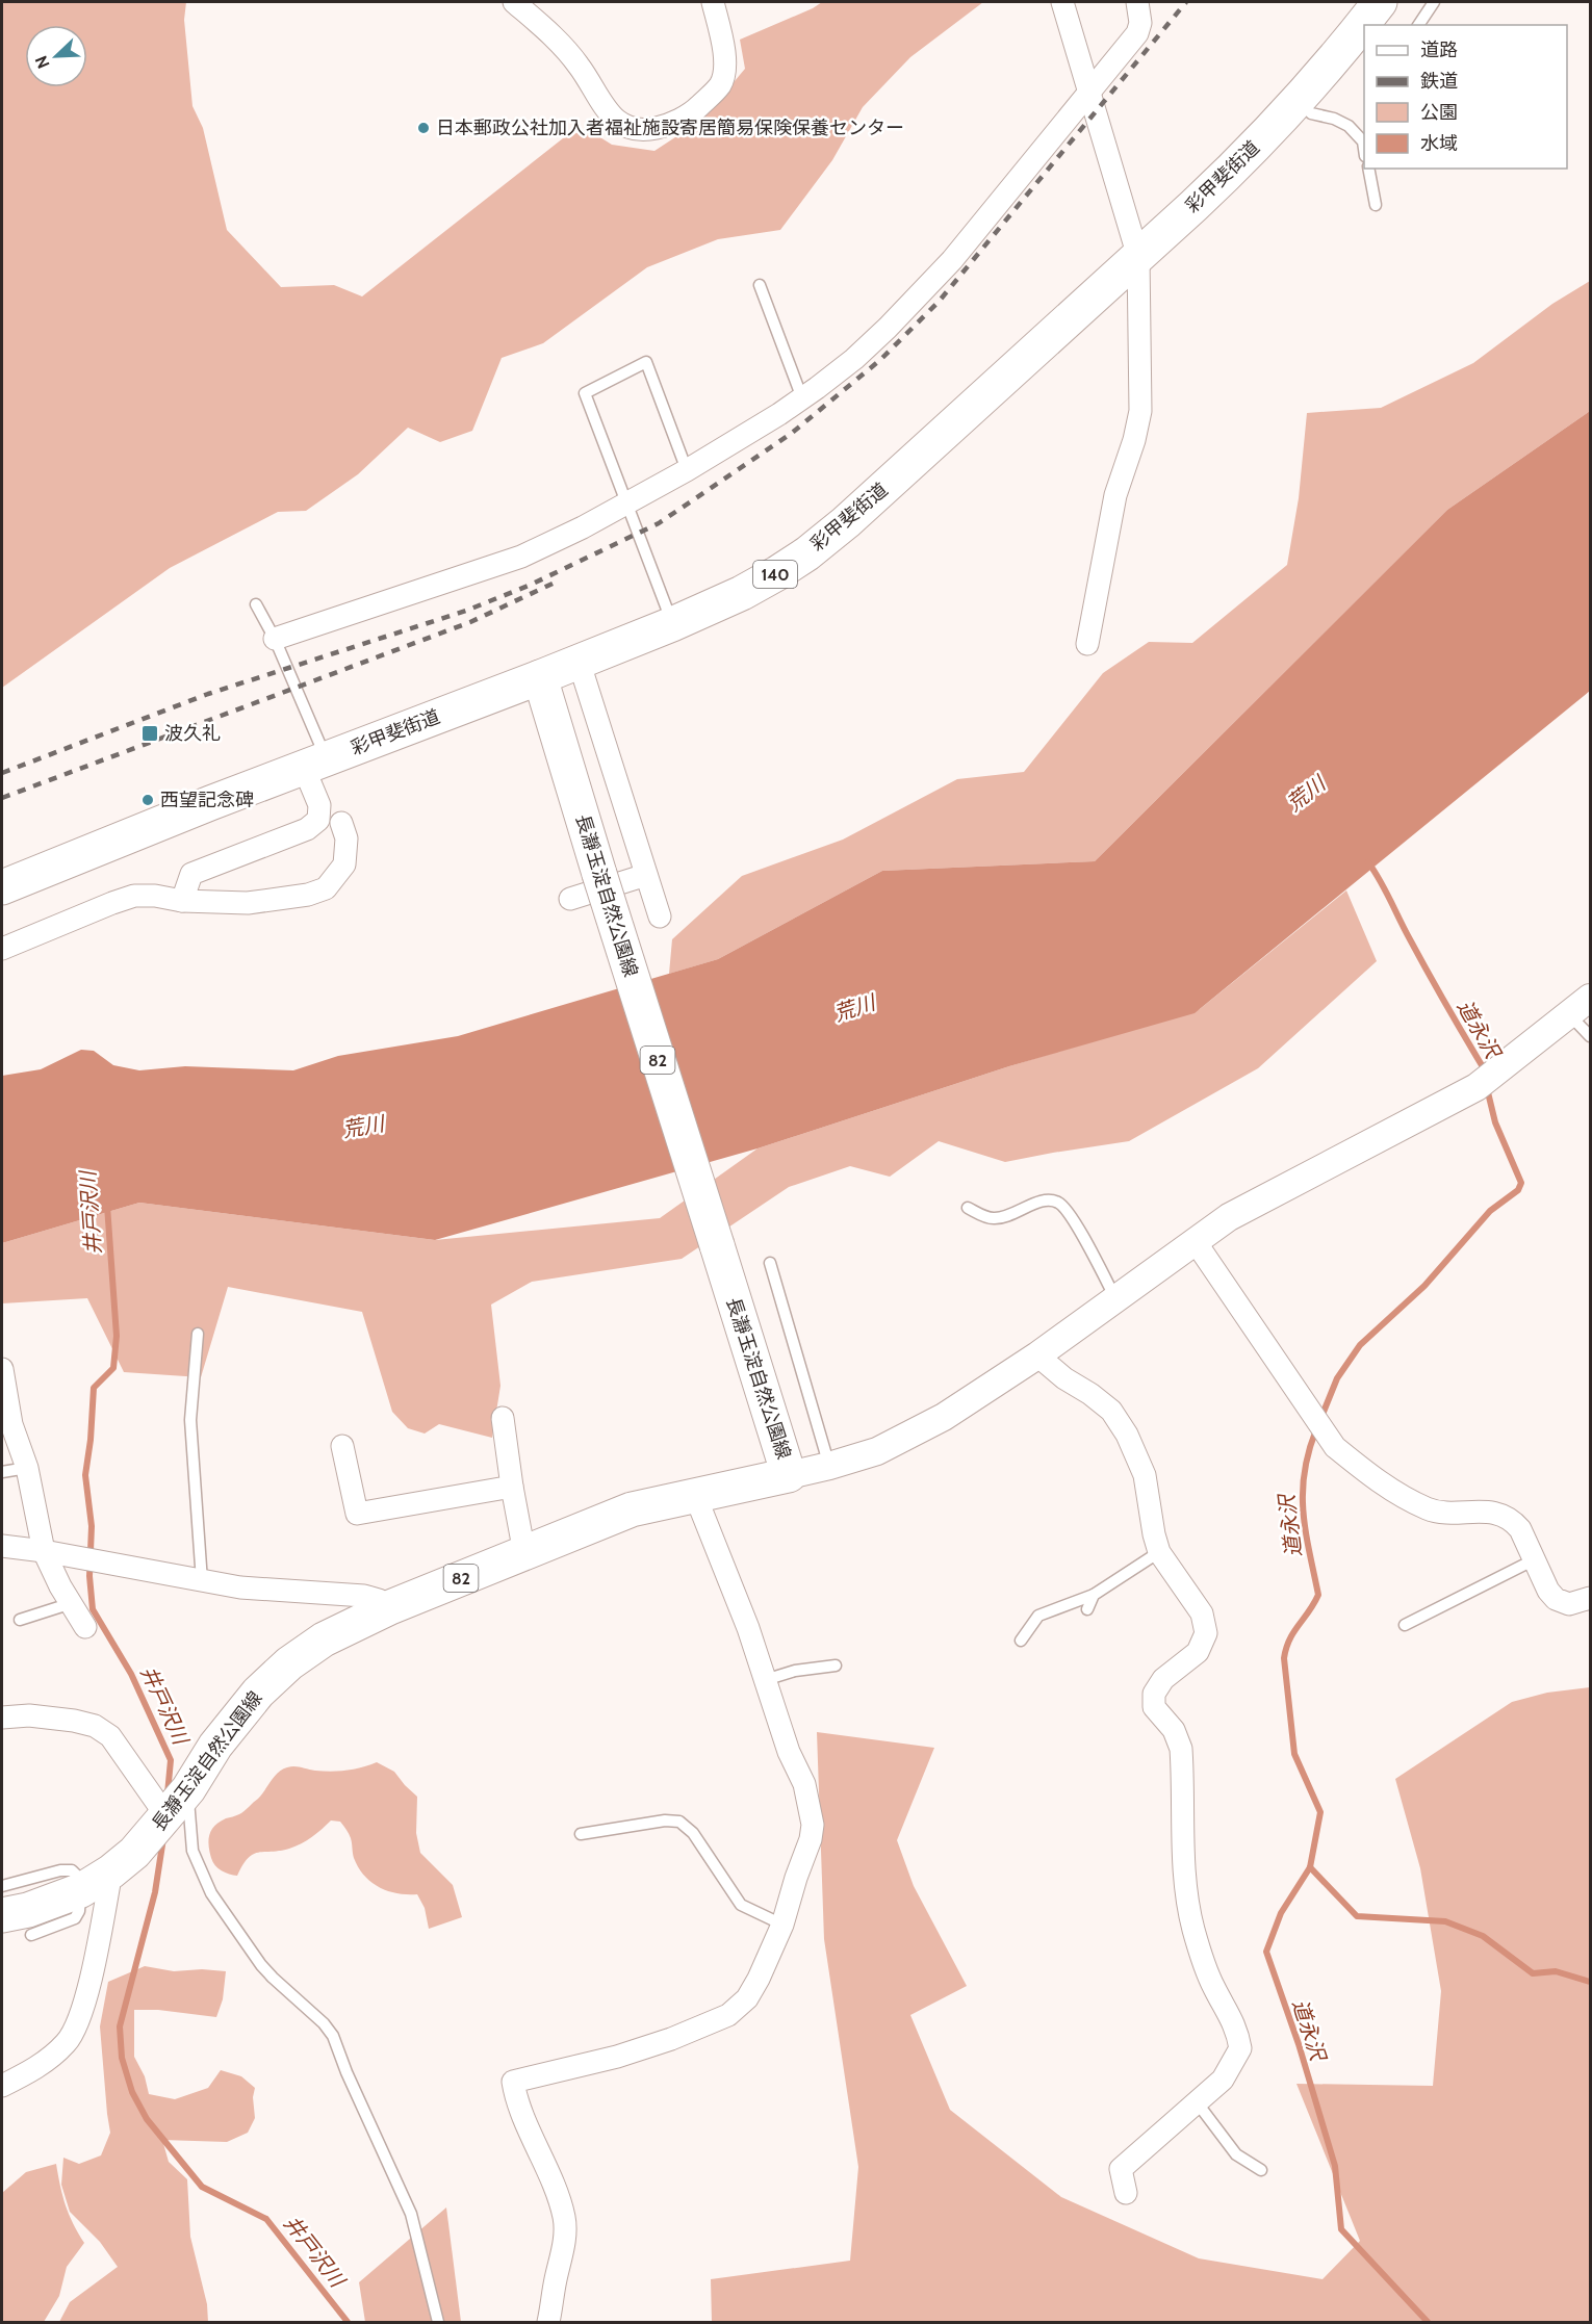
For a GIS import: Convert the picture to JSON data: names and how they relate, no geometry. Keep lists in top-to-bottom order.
{
  "streets": {
    "main road": [
      "彩甲斐街道",
      "140",
      "長瀞玉淀自然公園線",
      "82"
    ]
  },
  "crossings": [
    ["彩甲斐街道", "長瀞玉淀自然公園線"]
  ],
  "water": ["荒川", "道永沢", "井戸沢川"],
  "places": {
    "other": ["日本郵政公社加入者福祉施設寄居簡易保険保養センター", "西望記念碑"],
    "transit": ["波久礼"]
  },
  "legend": [
    "道路",
    "鉄道",
    "公園",
    "水域"
  ],
  "north": "bottom left"
}
